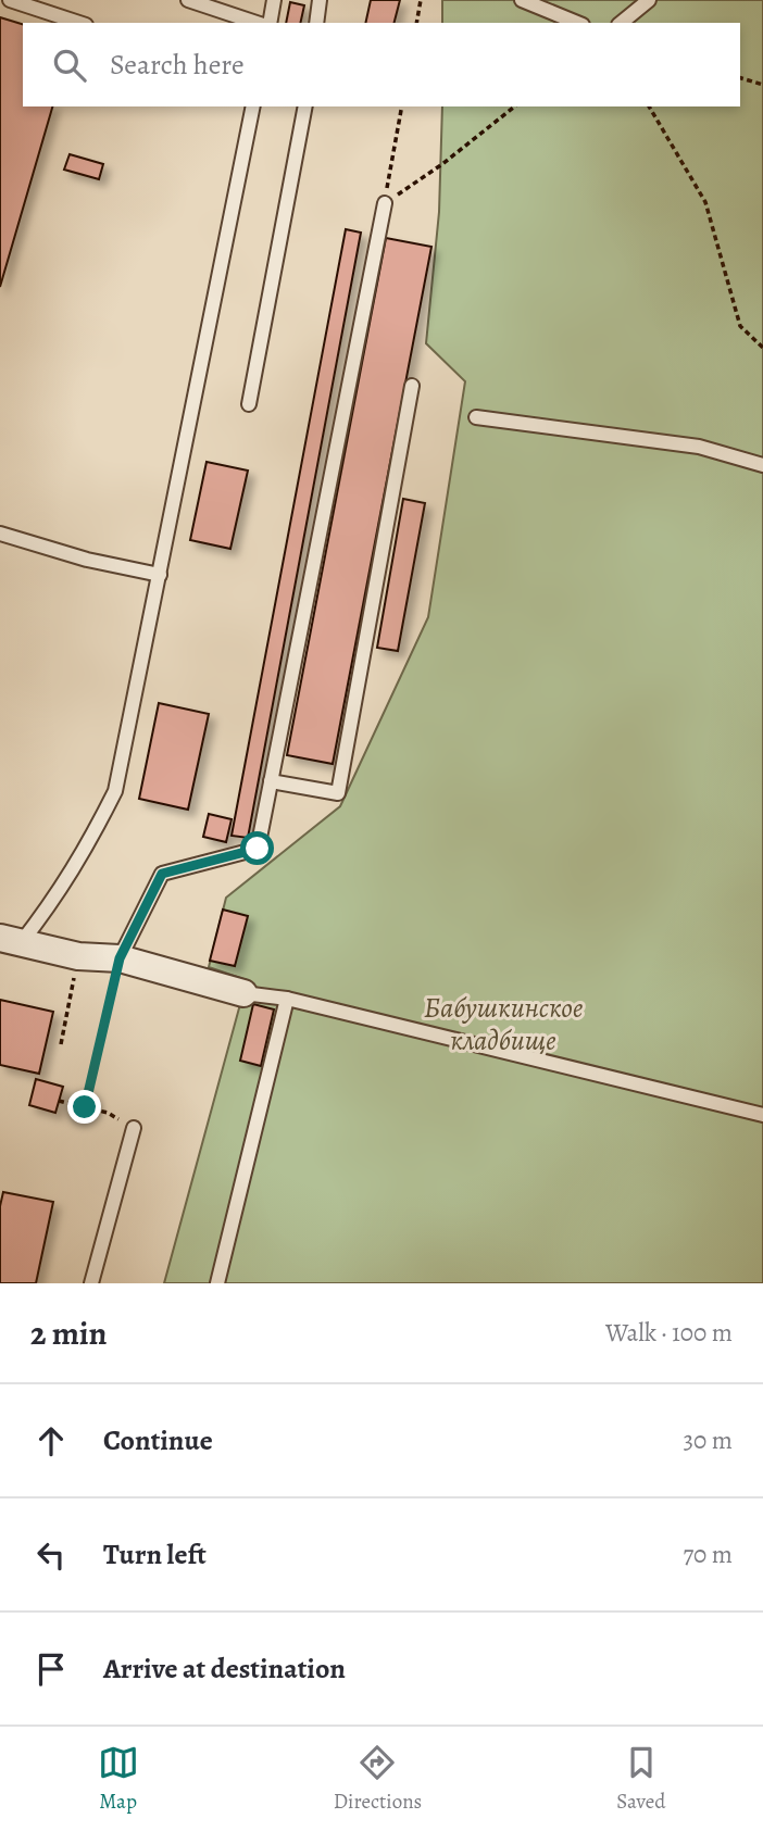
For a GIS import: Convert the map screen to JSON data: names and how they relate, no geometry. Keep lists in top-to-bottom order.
{
  "parks": ["Бабушкинское кладбище"],
  "page": {
    "search": "Search here",
    "heading": ["2 min", "Walk · 100 m"],
    "list": [
      ["Continue", "30 m"],
      ["Turn left", "70 m"],
      "Arrive at destination"
    ],
    "nav": ["Map", "Directions", "Saved"]
  }
}
